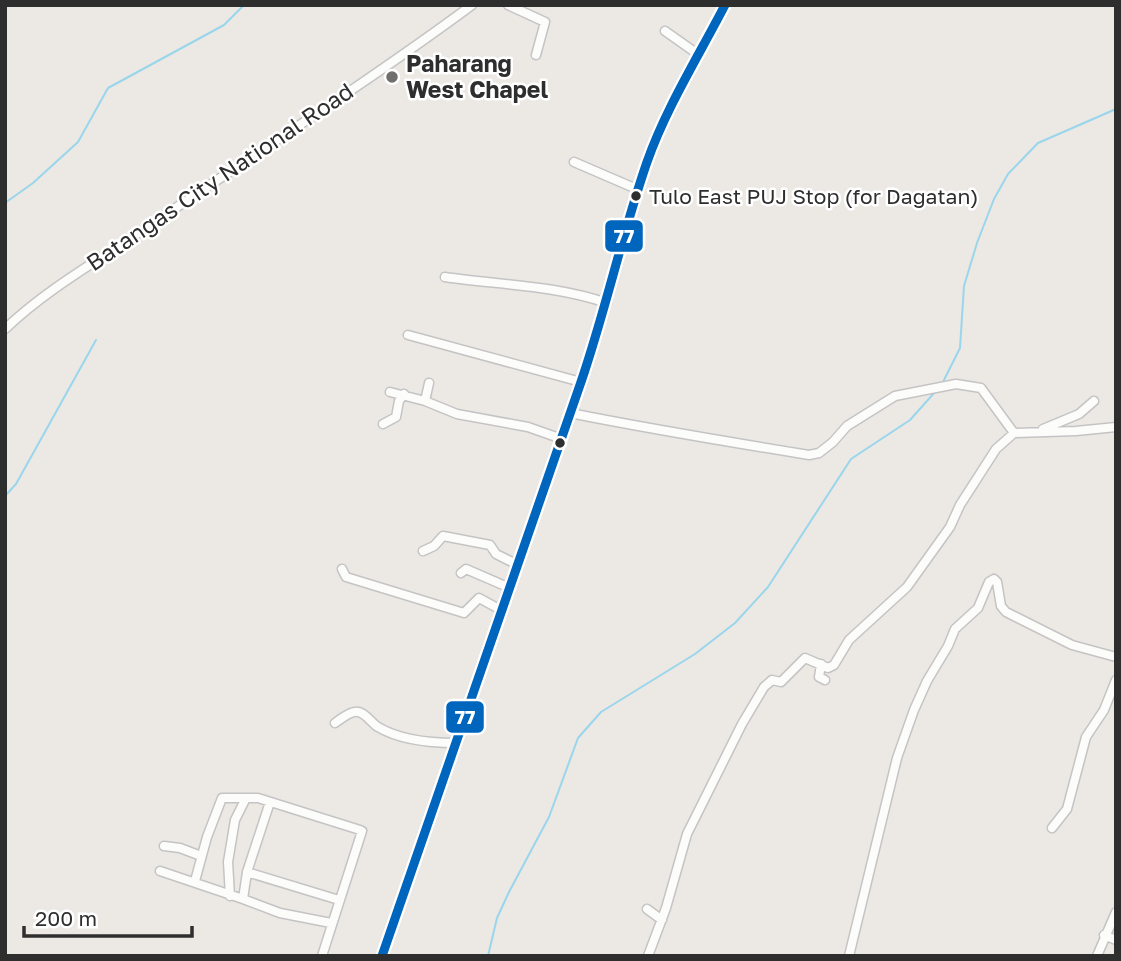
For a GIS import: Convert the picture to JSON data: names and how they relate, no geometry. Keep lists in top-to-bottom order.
{
  "streets": {
    "street": ["Batangas City National Road"]
  },
  "places": ["Paharang West Chapel", "Tulo East PUJ Stop (for Dagatan)"],
  "lines": ["transit line 77"],
  "scale_bar": "200 m"
}
